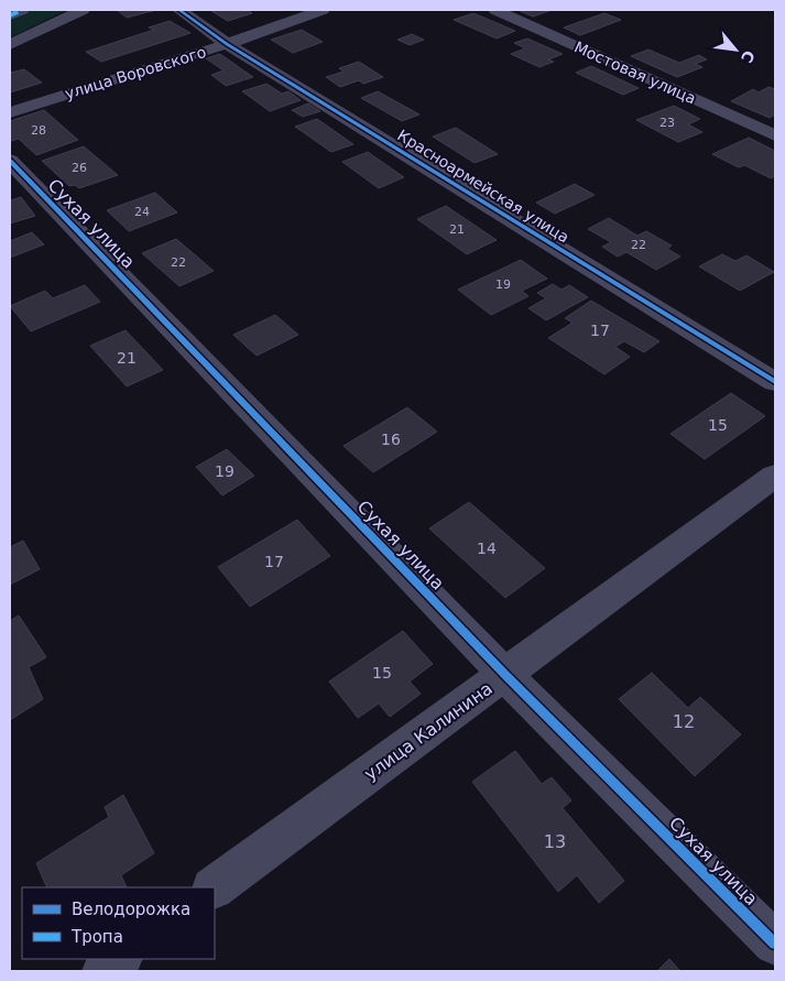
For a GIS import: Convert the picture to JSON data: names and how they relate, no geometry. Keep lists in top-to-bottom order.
{
  "streets": {
    "street": [
      "улица Воровского",
      "Мостовая улица",
      "Красноармейская улица",
      "Сухая улица",
      "улица Калинина"
    ]
  },
  "crossings": [
    ["улица Воровского", "Красноармейская улица"],
    ["Сухая улица", "улица Калинина"]
  ],
  "house_numbers": [
    "23",
    "28",
    "26",
    "24",
    "21",
    "22",
    "22",
    "19",
    "17",
    "21",
    "15",
    "16",
    "19",
    "14",
    "17",
    "15",
    "12",
    "13"
  ],
  "legend": ["Велодорожка", "Тропа"],
  "north": "bottom right"
}
